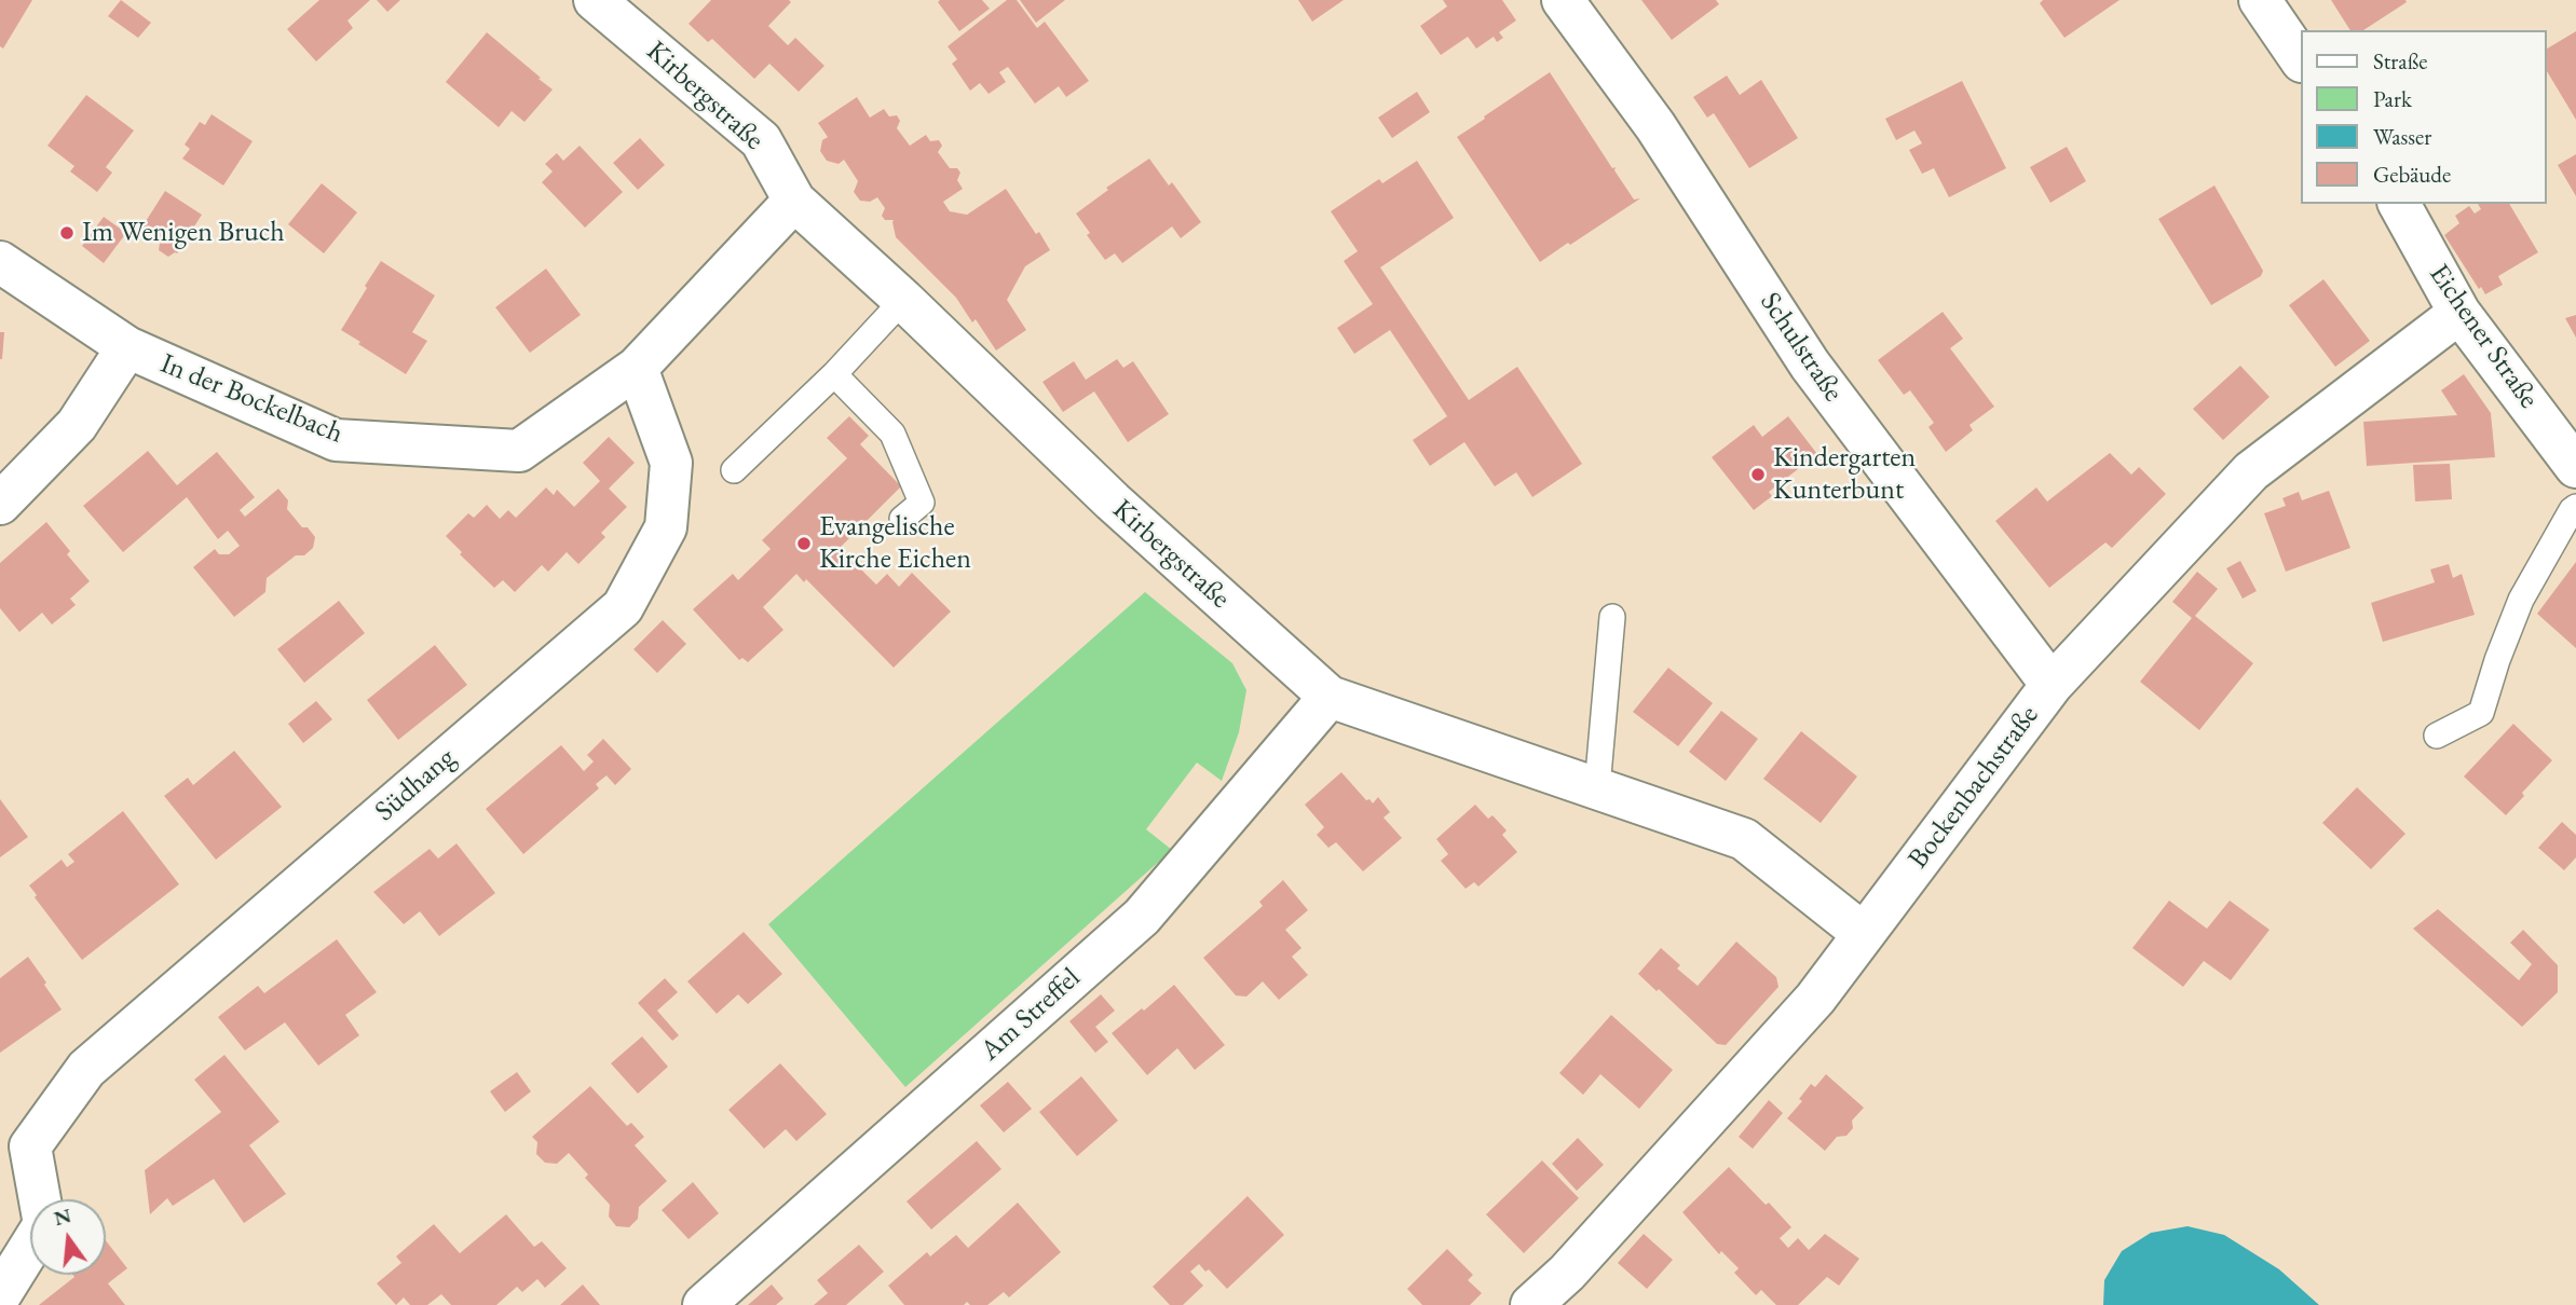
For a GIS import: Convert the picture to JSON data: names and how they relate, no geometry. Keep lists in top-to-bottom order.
{
  "streets": {
    "street": [
      "Kirbergstraße",
      "Eichener Straße",
      "Schulstraße",
      "In der Bockelbach",
      "Südhang",
      "Bockenbachstraße",
      "Am Streffel"
    ]
  },
  "crossings": [
    ["Kirbergstraße", "In der Bockelbach"],
    ["Kirbergstraße", "Bockenbachstraße"],
    ["Kirbergstraße", "Am Streffel"],
    ["Eichener Straße", "Bockenbachstraße"],
    ["Schulstraße", "Bockenbachstraße"],
    ["In der Bockelbach", "Südhang"]
  ],
  "places": ["Im Wenigen Bruch", "Kindergarten Kunterbunt", "Evangelische Kirche Eichen"],
  "legend": [
    "Straße",
    "Park",
    "Wasser",
    "Gebäude"
  ],
  "north": "top"
}
